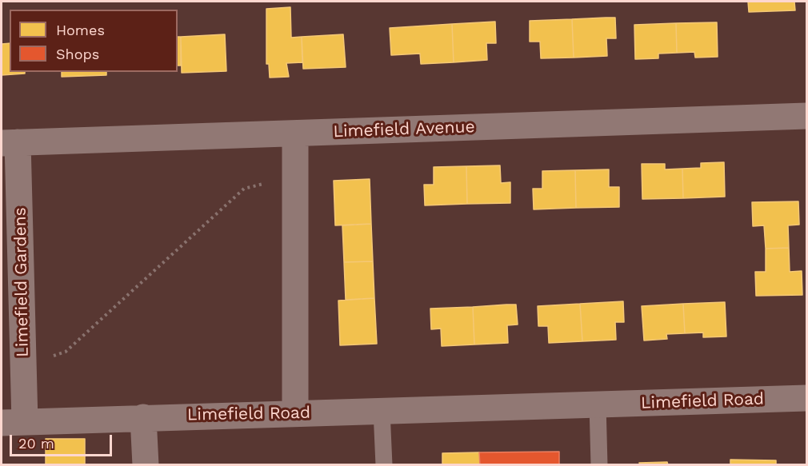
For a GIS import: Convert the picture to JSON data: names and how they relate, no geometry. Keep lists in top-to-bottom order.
{
  "streets": {
    "street": ["Limefield Avenue", "Limefield Gardens", "Limefield Road"]
  },
  "crossings": [
    ["Limefield Avenue", "Limefield Gardens"],
    ["Limefield Gardens", "Limefield Road"]
  ],
  "legend": ["Homes", "Shops"],
  "scale_bar": "20 m"
}
